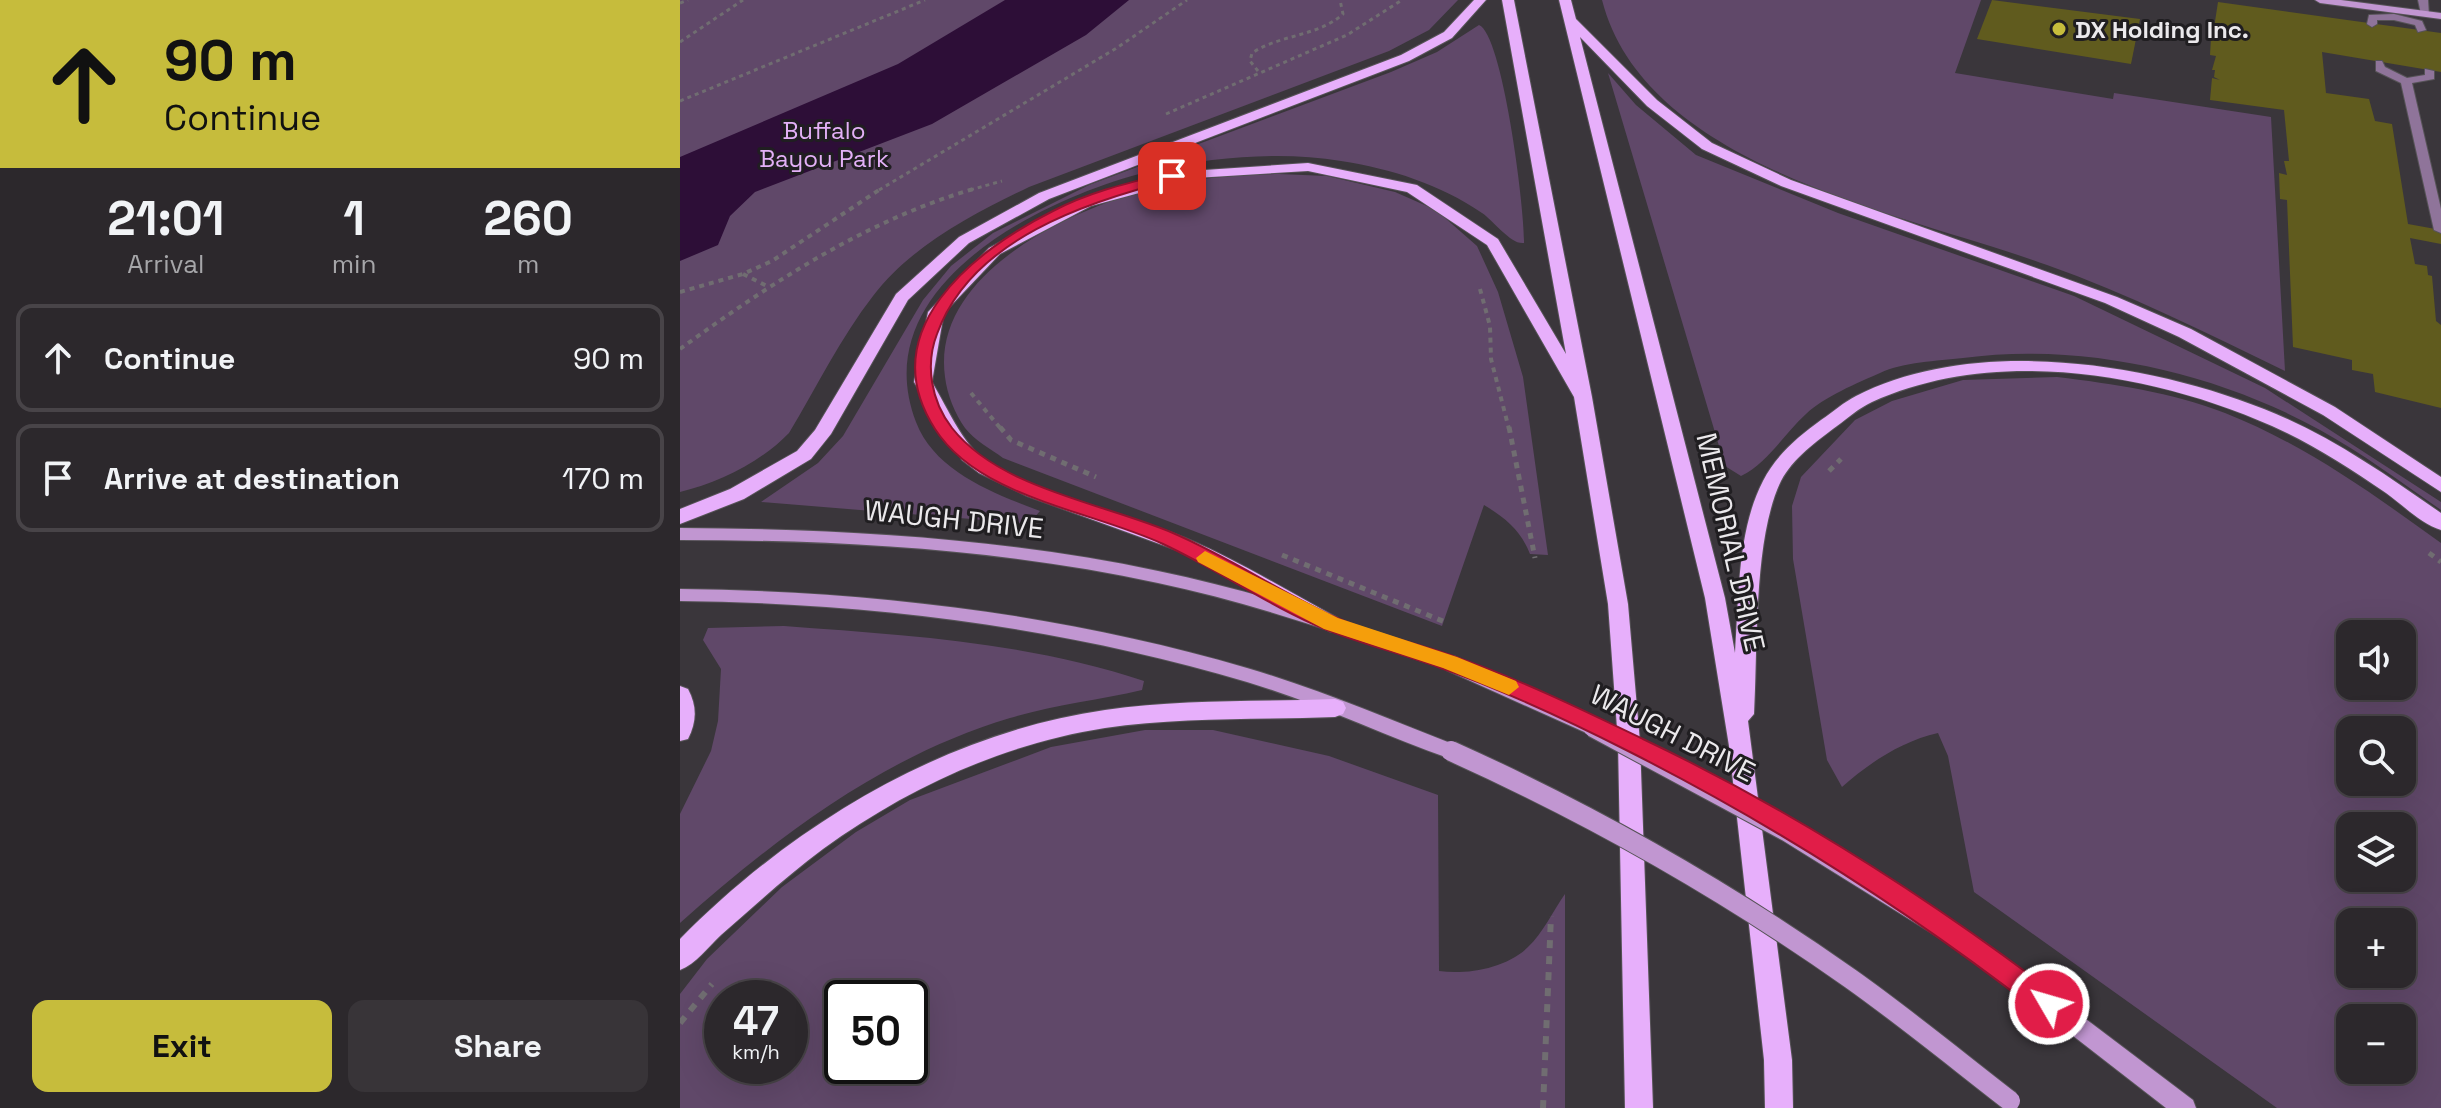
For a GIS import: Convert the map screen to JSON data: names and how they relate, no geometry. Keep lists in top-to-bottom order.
{
  "streets": {
    "main road": ["WAUGH DRIVE", "MEMORIAL DRIVE"]
  },
  "parks": ["Buffalo Bayou Park"],
  "places": ["DX Holding Inc."],
  "page": {
    "turn": ["90 m", "Continue"],
    "eta": [
      "21:01",
      "Arrival",
      "1",
      "min",
      "260",
      "m"
    ],
    "list": [
      {
        "name": "Continue",
        "value": "90 m"
      },
      {
        "name": "Arrive at destination",
        "value": "170 m"
      }
    ],
    "map_buttons": ["+", "−"],
    "speed": "47 km/h",
    "limit": "50",
    "buttons": ["Exit", "Share"]
  }
}
